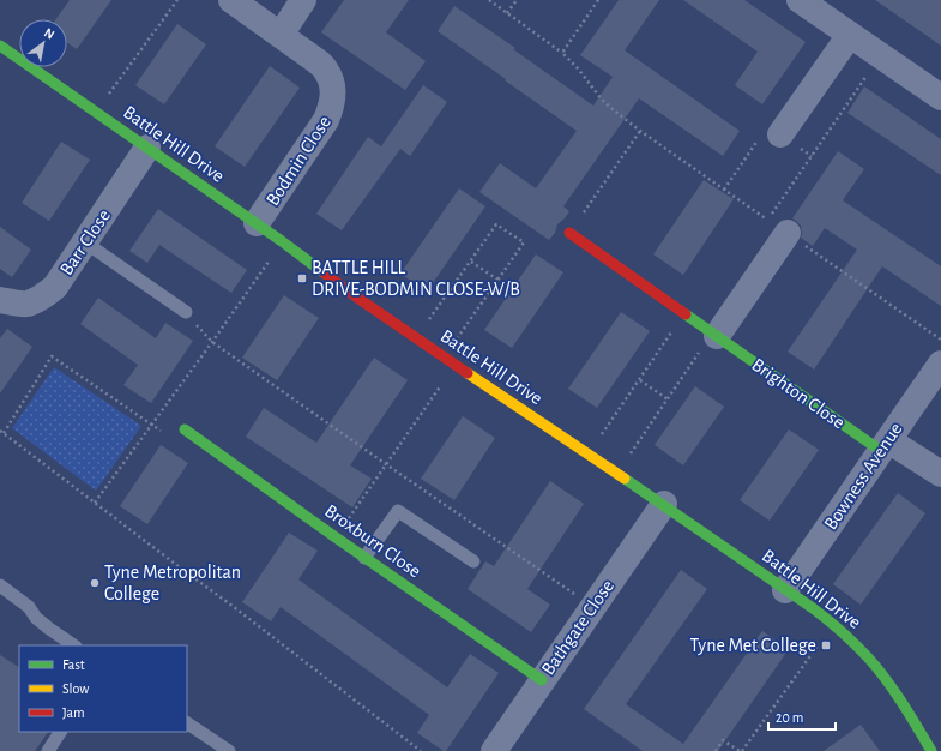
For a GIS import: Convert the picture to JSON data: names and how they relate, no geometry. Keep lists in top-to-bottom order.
{
  "streets": {
    "street": [
      "Battle Hill Drive",
      "Bodmin Close",
      "Barr Close",
      "Brighton Close",
      "Bowness Avenue",
      "Broxburn Close",
      "Bathgate Close"
    ]
  },
  "crossings": [
    ["Battle Hill Drive", "Bodmin Close"],
    ["Battle Hill Drive", "Barr Close"],
    ["Battle Hill Drive", "Bowness Avenue"],
    ["Battle Hill Drive", "Bathgate Close"],
    ["Brighton Close", "Bowness Avenue"],
    ["Broxburn Close", "Bathgate Close"]
  ],
  "places": {
    "transit": ["BATTLE HILL DRIVE-BODMIN CLOSE-W/B", "Tyne Met College"],
    "other": ["Tyne Metropolitan College"]
  },
  "legend": ["Fast", "Slow", "Jam"],
  "scale_bar": "20 m",
  "north": "top right"
}
